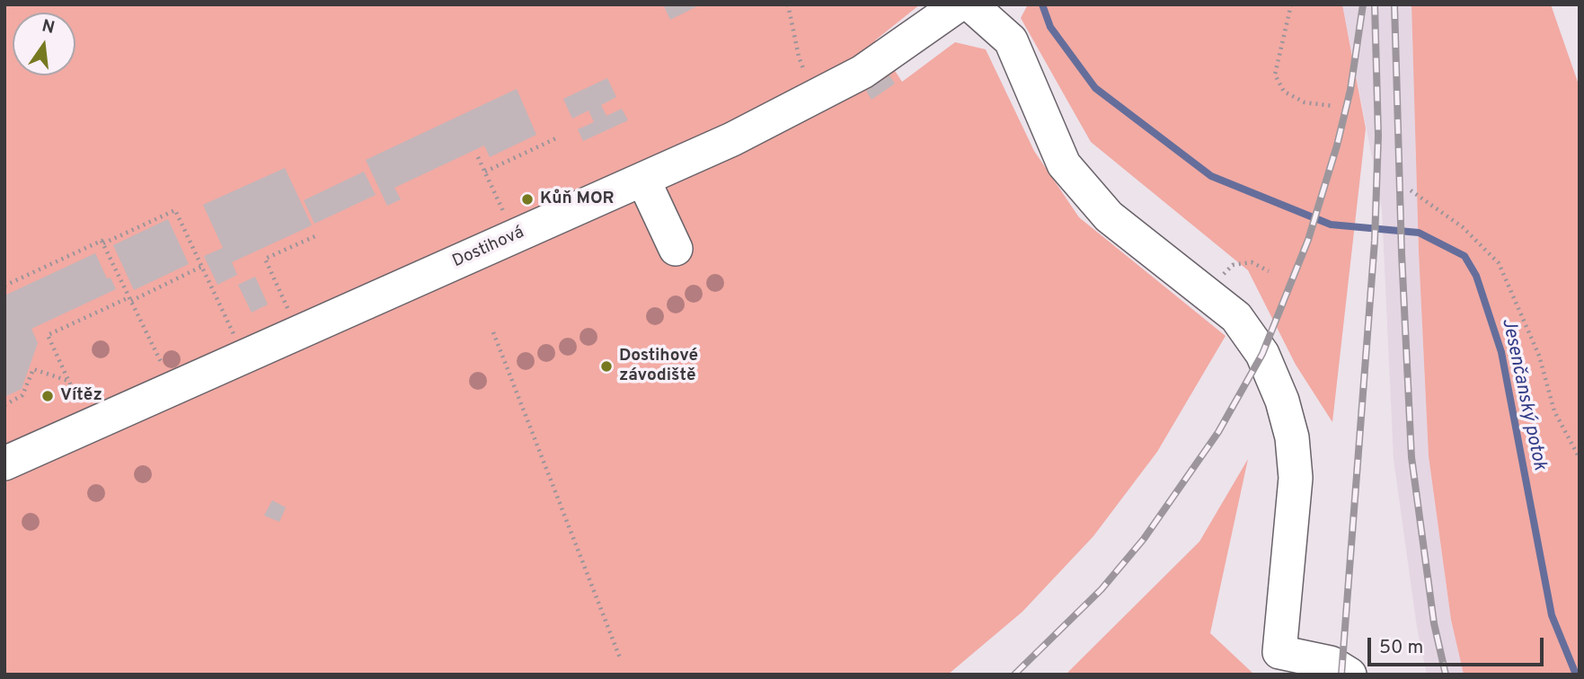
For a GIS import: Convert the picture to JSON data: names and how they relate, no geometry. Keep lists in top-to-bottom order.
{
  "streets": {
    "street": ["Dostihová"]
  },
  "water": ["Jesenčanský potok"],
  "places": ["Kůň MOR", "Dostihové závodiště", "Vítěz"],
  "scale_bar": "50 m",
  "north": "top"
}
